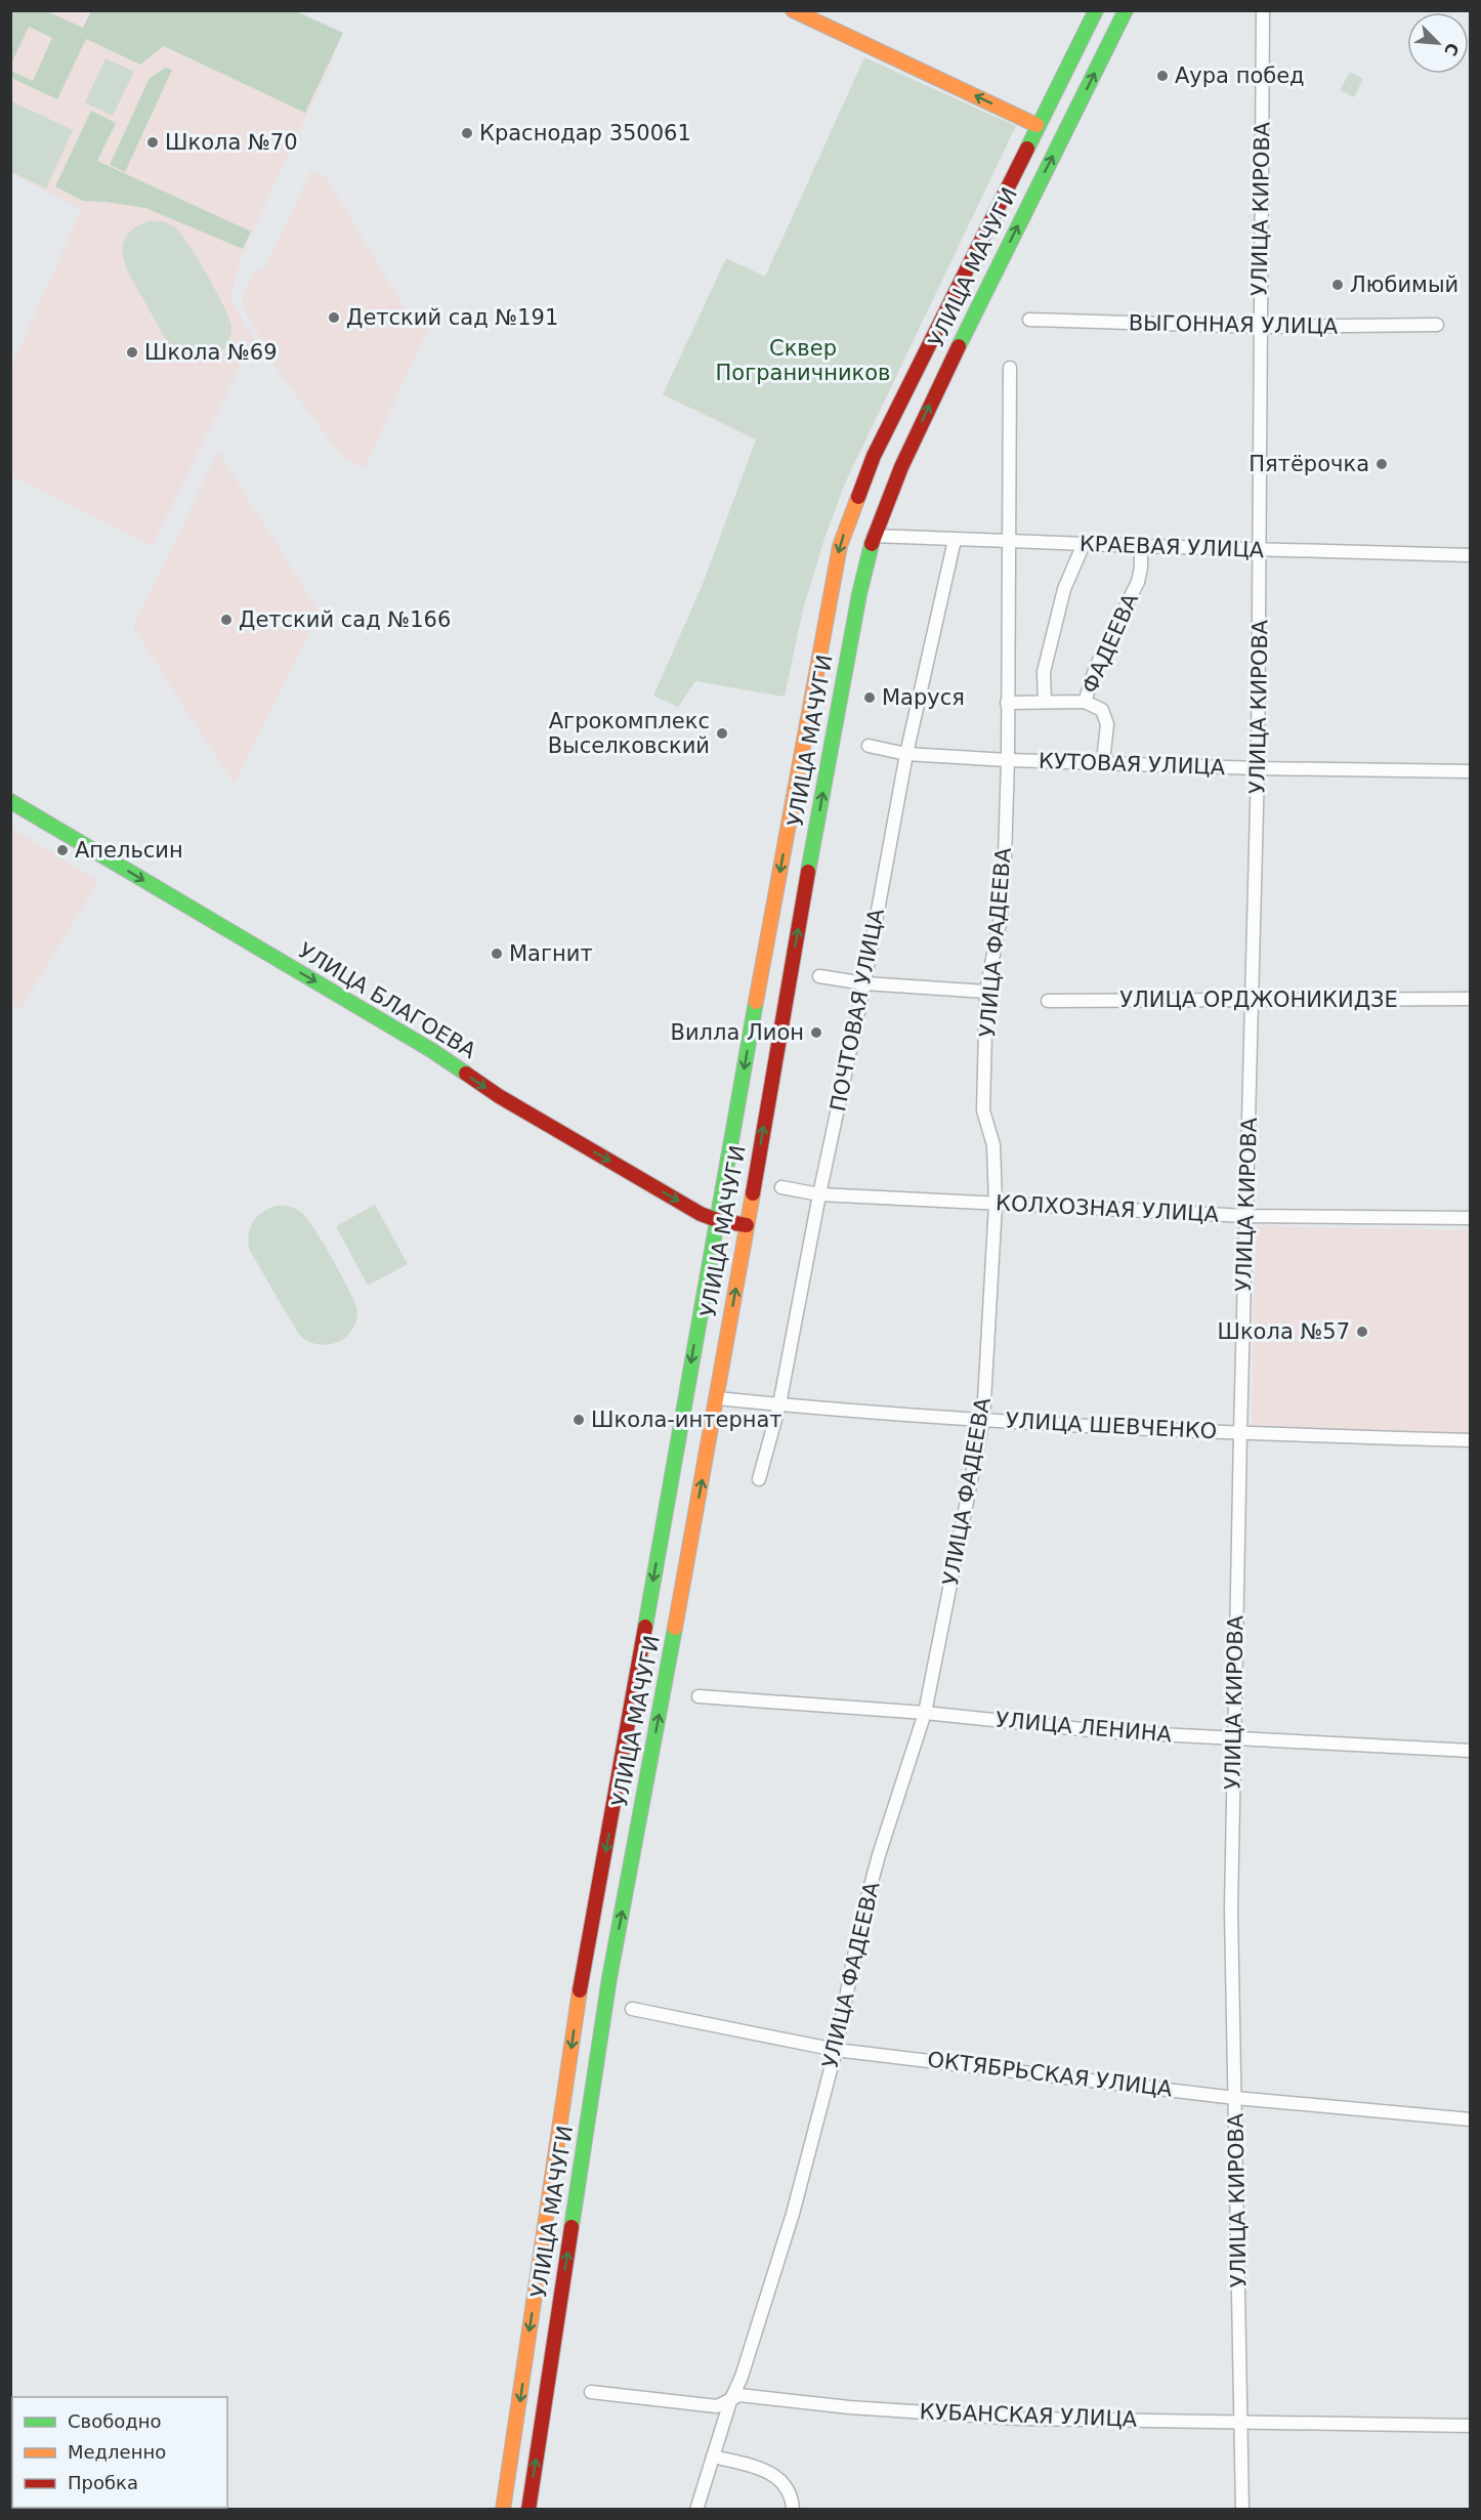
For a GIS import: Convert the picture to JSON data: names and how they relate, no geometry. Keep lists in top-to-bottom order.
{
  "streets": {
    "main road": ["УЛИЦА МАЧУГИ", "УЛИЦА БЛАГОЕВА"],
    "street": [
      "УЛИЦА КИРОВА",
      "ВЫГОННАЯ УЛИЦА",
      "КРАЕВАЯ УЛИЦА",
      "ФАДЕЕВА",
      "КУТОВАЯ УЛИЦА",
      "УЛИЦА ФАДЕЕВА",
      "УЛИЦА ОРДЖОНИКИДЗЕ",
      "ПОЧТОВАЯ УЛИЦА",
      "КОЛХОЗНАЯ УЛИЦА",
      "УЛИЦА ШЕВЧЕНКО",
      "УЛИЦА ЛЕНИНА",
      "ОКТЯБРЬСКАЯ УЛИЦА",
      "КУБАНСКАЯ УЛИЦА"
    ]
  },
  "crossings": [
    ["УЛИЦА КИРОВА", "ВЫГОННАЯ УЛИЦА"],
    ["УЛИЦА КИРОВА", "КРАЕВАЯ УЛИЦА"],
    ["УЛИЦА КИРОВА", "КУТОВАЯ УЛИЦА"],
    ["УЛИЦА КИРОВА", "УЛИЦА ОРДЖОНИКИДЗЕ"],
    ["УЛИЦА КИРОВА", "КОЛХОЗНАЯ УЛИЦА"],
    ["УЛИЦА КИРОВА", "УЛИЦА ШЕВЧЕНКО"],
    ["УЛИЦА КИРОВА", "УЛИЦА ЛЕНИНА"],
    ["УЛИЦА КИРОВА", "ОКТЯБРЬСКАЯ УЛИЦА"],
    ["УЛИЦА КИРОВА", "КУБАНСКАЯ УЛИЦА"],
    ["УЛИЦА МАЧУГИ", "КРАЕВАЯ УЛИЦА"],
    ["УЛИЦА МАЧУГИ", "УЛИЦА БЛАГОЕВА"],
    ["УЛИЦА МАЧУГИ", "УЛИЦА ШЕВЧЕНКО"],
    ["КРАЕВАЯ УЛИЦА", "ФАДЕЕВА"],
    ["КРАЕВАЯ УЛИЦА", "УЛИЦА ФАДЕЕВА"],
    ["КРАЕВАЯ УЛИЦА", "ПОЧТОВАЯ УЛИЦА"],
    ["ФАДЕЕВА", "УЛИЦА ФАДЕЕВА"],
    ["КУТОВАЯ УЛИЦА", "УЛИЦА ФАДЕЕВА"],
    ["КУТОВАЯ УЛИЦА", "ПОЧТОВАЯ УЛИЦА"],
    ["УЛИЦА ФАДЕЕВА", "КОЛХОЗНАЯ УЛИЦА"],
    ["УЛИЦА ФАДЕЕВА", "УЛИЦА ШЕВЧЕНКО"],
    ["УЛИЦА ФАДЕЕВА", "УЛИЦА ЛЕНИНА"],
    ["УЛИЦА ФАДЕЕВА", "ОКТЯБРЬСКАЯ УЛИЦА"],
    ["УЛИЦА ФАДЕЕВА", "КУБАНСКАЯ УЛИЦА"],
    ["ПОЧТОВАЯ УЛИЦА", "КОЛХОЗНАЯ УЛИЦА"],
    ["ПОЧТОВАЯ УЛИЦА", "УЛИЦА ШЕВЧЕНКО"]
  ],
  "one_way": ["УЛИЦА БЛАГОЕВА"],
  "parks": ["Сквер Пограничников"],
  "places": [
    "Аура побед",
    "Краснодар 350061",
    "Школа №70",
    "Любимый",
    "Детский сад №191",
    "Школа №69",
    "Пятёрочка",
    "Детский сад №166",
    "Маруся",
    "Агрокомплекс Выселковский",
    "Апельсин",
    "Магнит",
    "Вилла Лион",
    "Школа №57",
    "Школа-интернат"
  ],
  "legend": ["Свободно", "Медленно", "Пробка"],
  "north": "bottom right"
}
